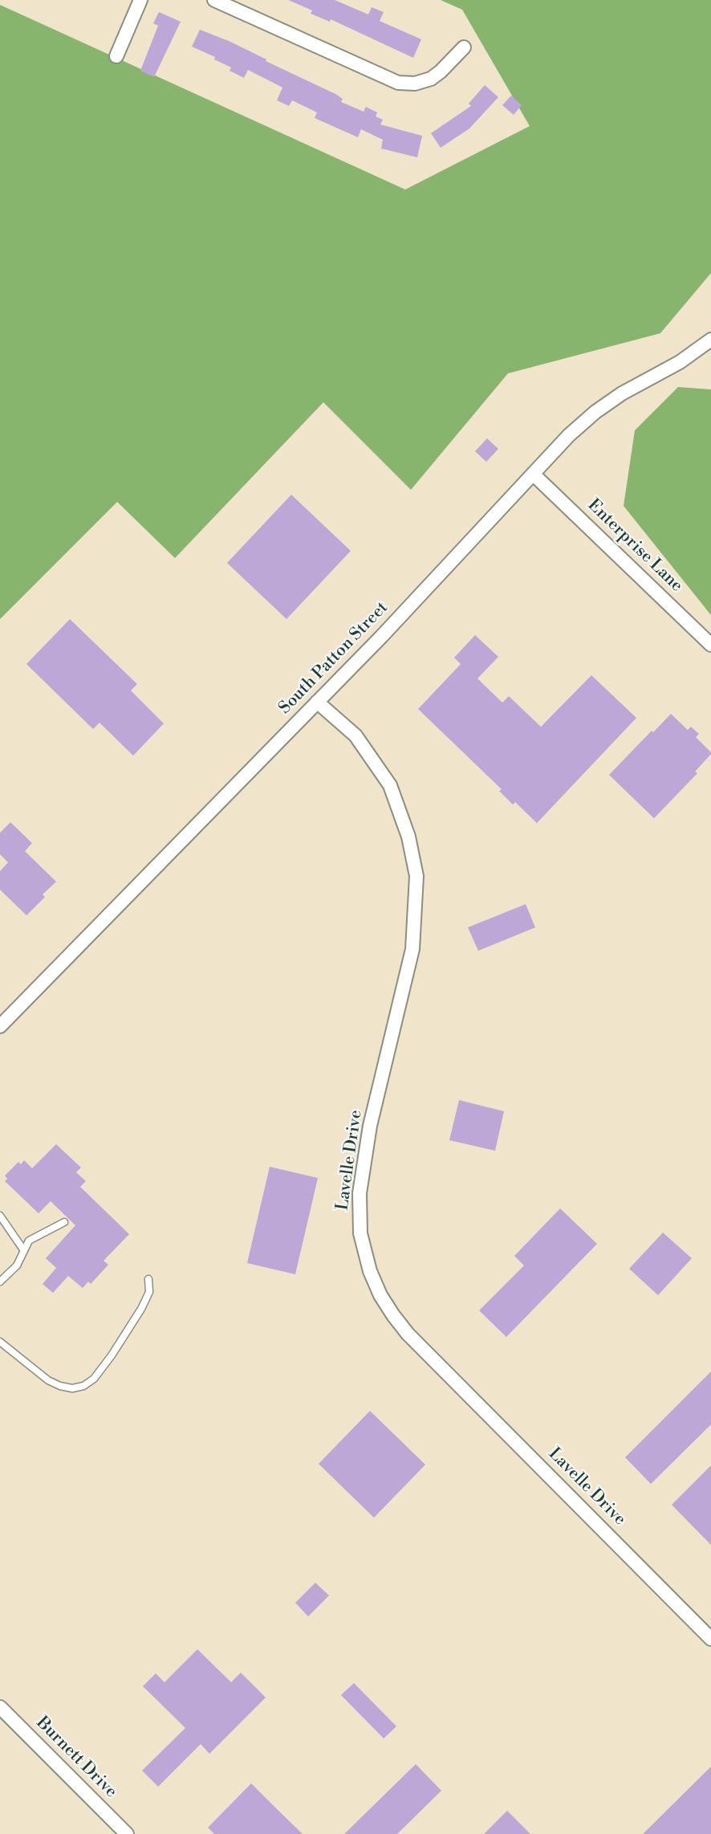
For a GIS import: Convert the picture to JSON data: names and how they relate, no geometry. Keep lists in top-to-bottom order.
{
  "streets": {
    "street": [
      "Enterprise Lane",
      "South Patton Street",
      "Lavelle Drive",
      "Burnett Drive"
    ]
  },
  "crossings": [
    ["Enterprise Lane", "South Patton Street"],
    ["South Patton Street", "Lavelle Drive"]
  ]
}
